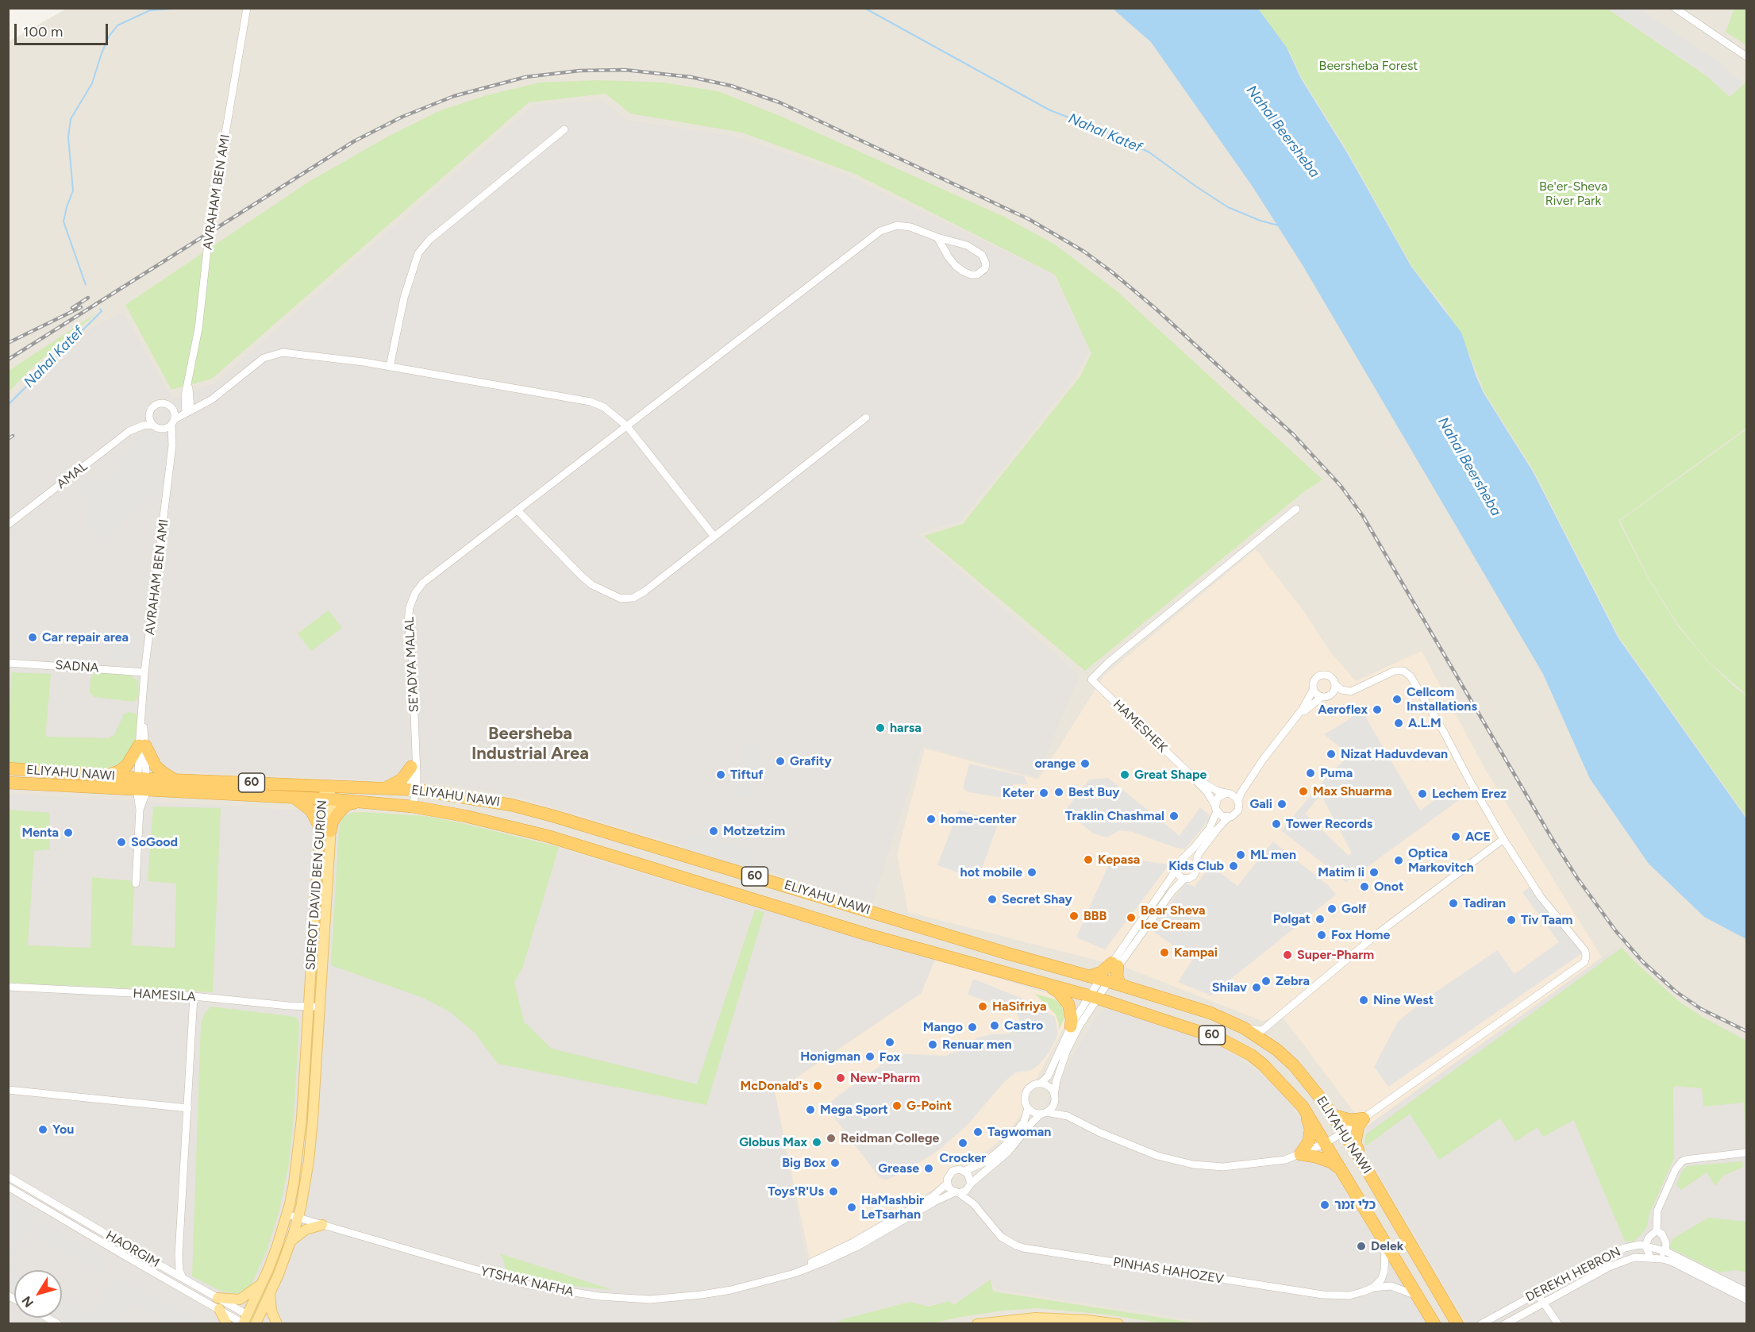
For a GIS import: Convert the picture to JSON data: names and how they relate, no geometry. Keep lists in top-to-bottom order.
{
  "streets": {
    "highway": ["ELIYAHU NAWI", "60"],
    "main road": ["SDEROT DAVID BEN GURION", "HAORGIM"],
    "street": [
      "AVRAHAM BEN AMI",
      "AMAL",
      "SE'ADYA MALAL",
      "SADNA",
      "HAMESHEK",
      "HAMESILA",
      "PINHAS HAHOZEV",
      "DEREKH HEBRON",
      "YTSHAK NAFHA"
    ]
  },
  "crossings": [
    ["AVRAHAM BEN AMI", "AMAL"],
    ["AVRAHAM BEN AMI", "SADNA"],
    ["AVRAHAM BEN AMI", "ELIYAHU NAWI"],
    ["SE'ADYA MALAL", "ELIYAHU NAWI"],
    ["ELIYAHU NAWI", "SDEROT DAVID BEN GURION"],
    ["ELIYAHU NAWI", "PINHAS HAHOZEV"],
    ["SDEROT DAVID BEN GURION", "HAMESILA"],
    ["SDEROT DAVID BEN GURION", "HAORGIM"],
    ["SDEROT DAVID BEN GURION", "YTSHAK NAFHA"],
    ["PINHAS HAHOZEV", "YTSHAK NAFHA"]
  ],
  "districts": ["Beersheba Industrial Area"],
  "water": ["Nahal Beersheba", "Nahal Katef"],
  "parks": ["Beersheba Forest", "Be'er-Sheva River Park"],
  "places": [
    "Car repair area",
    "Cellcom Installations",
    "Aeroflex",
    "A.L.M",
    "harsa",
    "Nizat Haduvdevan",
    "Grafity",
    "orange",
    "Puma",
    "Tiftuf",
    "Great Shape",
    "Max Shuarma",
    "Best Buy",
    "Keter",
    "Lechem Erez",
    "Gali",
    "Traklin Chashmal",
    "home-center",
    "Tower Records",
    "Motzetzim",
    "Menta",
    "ACE",
    "SoGood",
    "ML men",
    "Kepasa",
    "Optica Markovitch",
    "Kids Club",
    "hot mobile",
    "Matim li",
    "Onot",
    "Secret Shay",
    "Tadiran",
    "Golf",
    "BBB",
    "Bear Sheva Ice Cream",
    "Polgat",
    "Tiv Taam",
    "Fox Home",
    "Kampai",
    "Super-Pharm",
    "Zebra",
    "Shilav",
    "Nine West",
    "HaSifriya",
    "Castro",
    "Mango",
    "Fox",
    "Renuar men",
    "Honigman",
    "New-Pharm",
    "McDonald's",
    "G-Point",
    "Mega Sport",
    "You",
    "Tagwoman",
    "Reidman College",
    "Globus Max",
    "Crocker",
    "Big Box",
    "Grease",
    "Toys'R'Us",
    "כלי זמר",
    "HaMashbir LeTsarhan",
    "Delek"
  ],
  "scale_bar": "100 m",
  "north": "bottom left"
}
